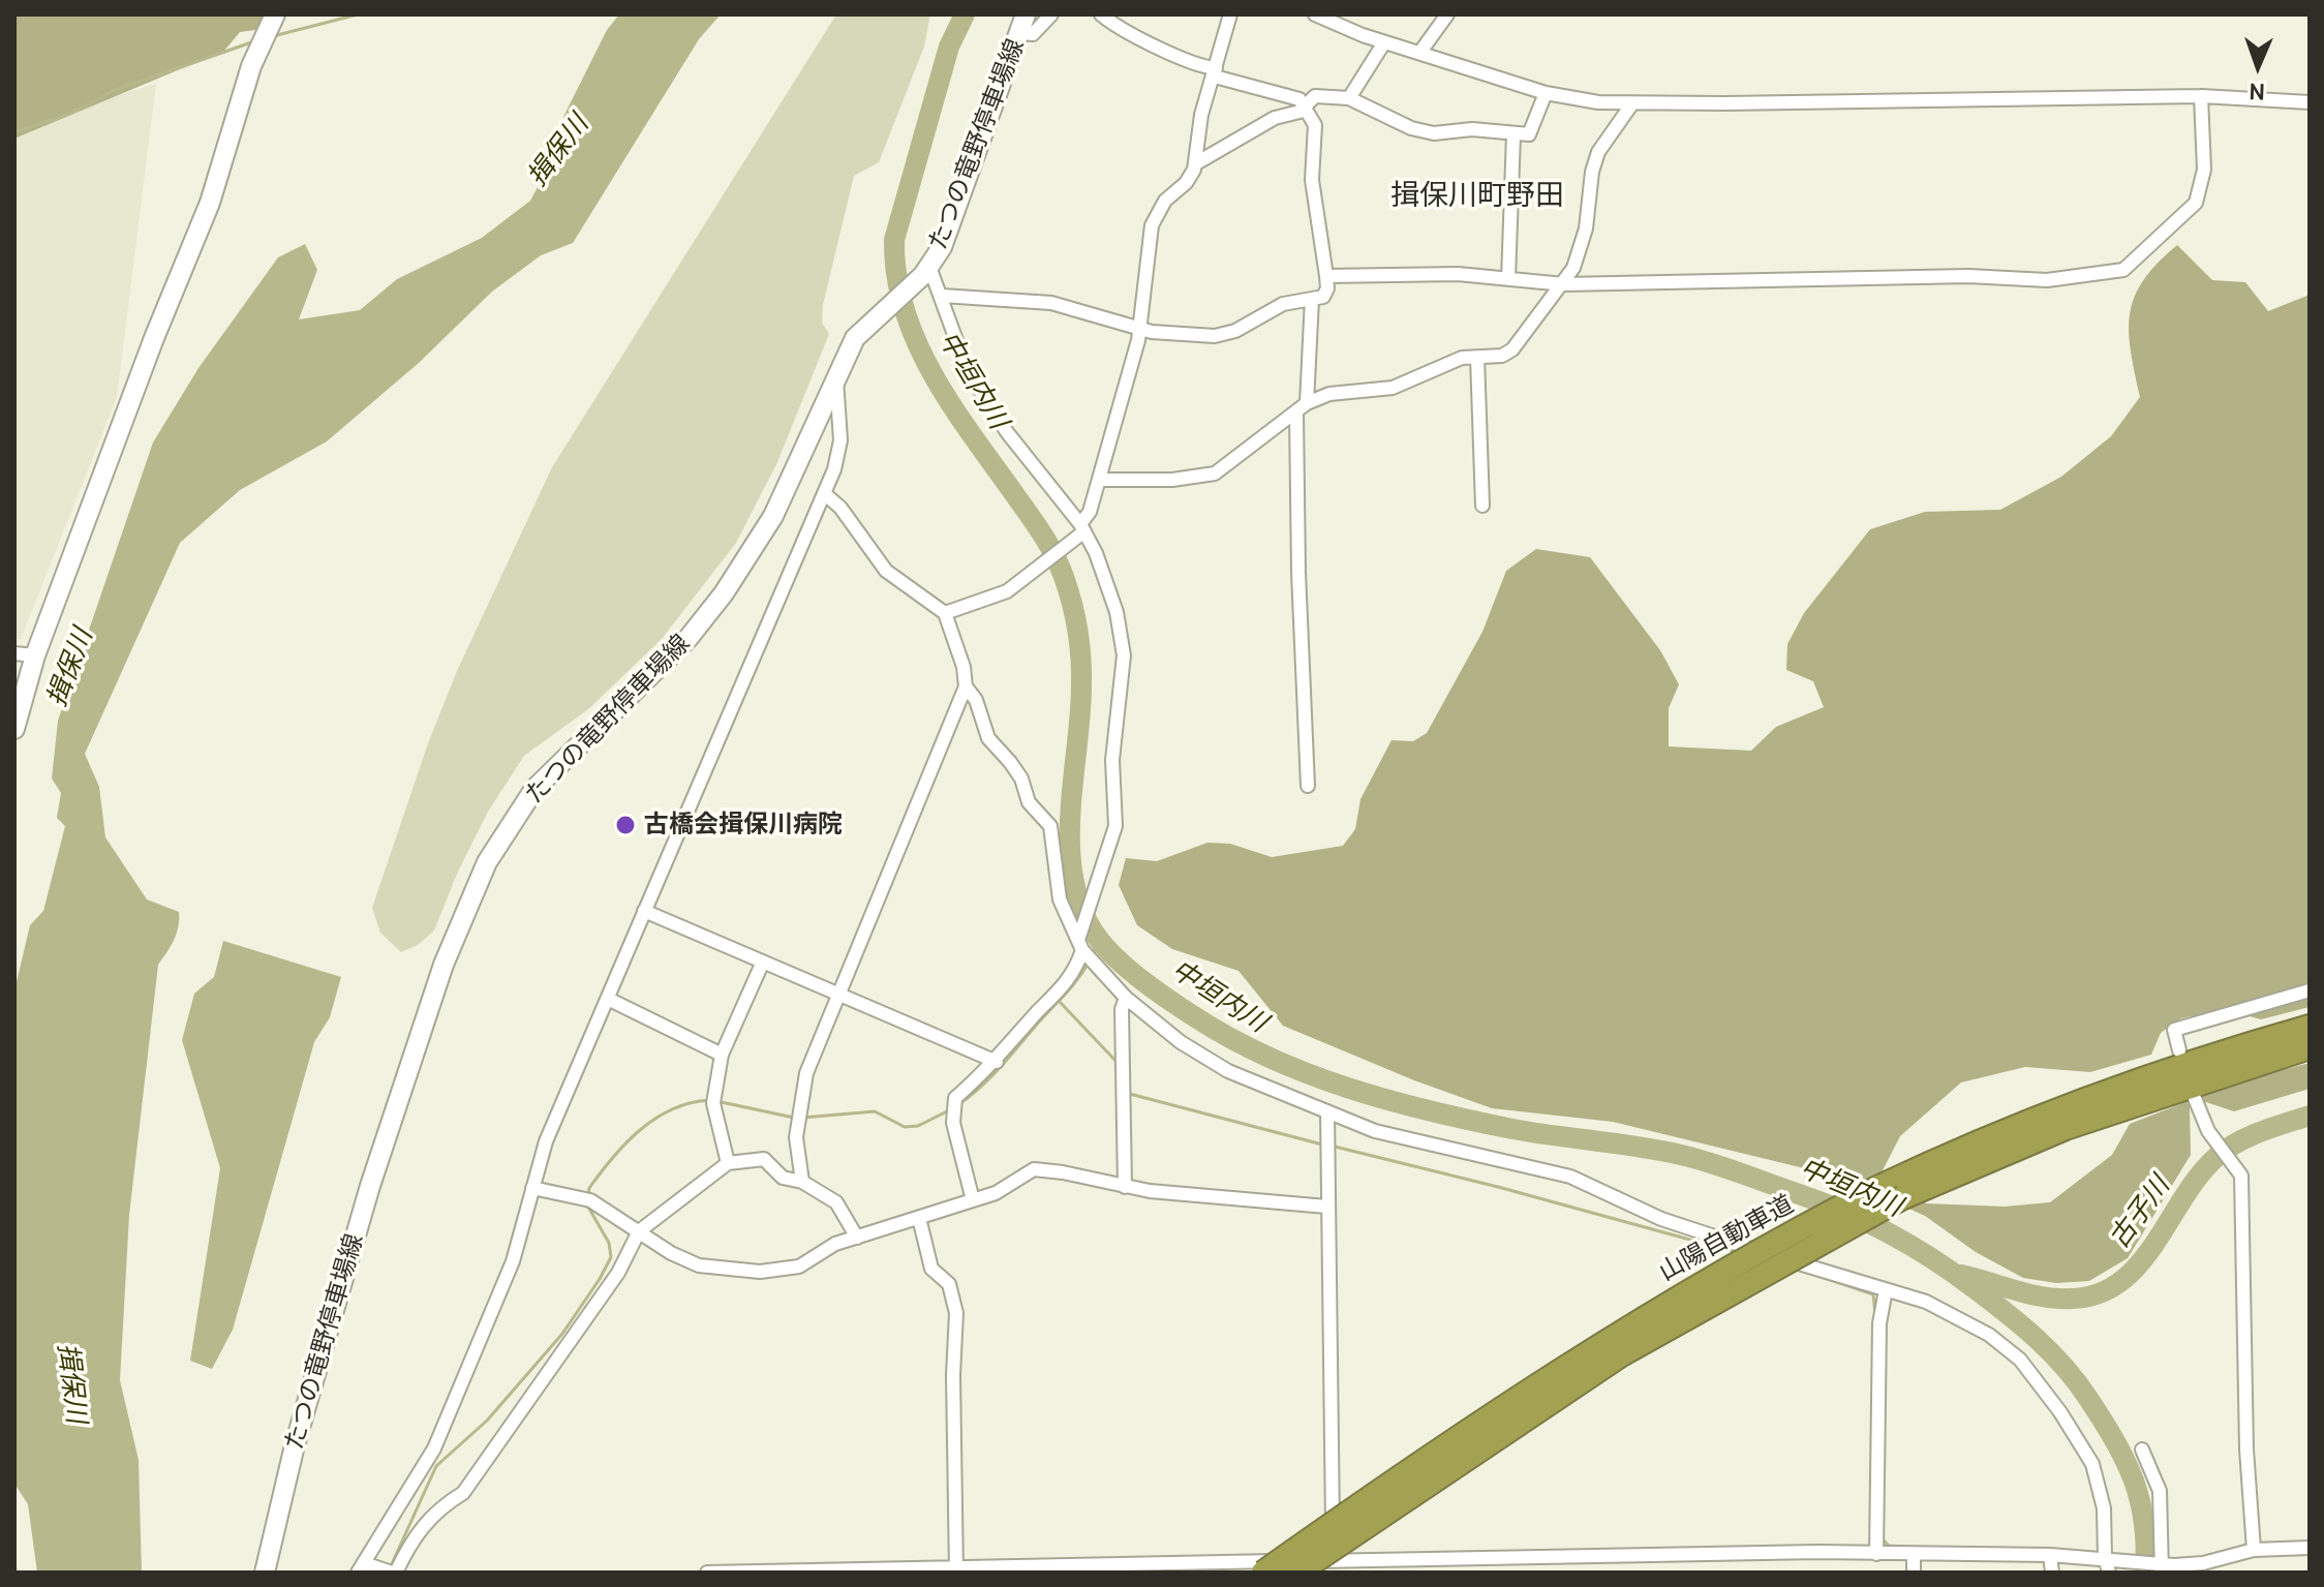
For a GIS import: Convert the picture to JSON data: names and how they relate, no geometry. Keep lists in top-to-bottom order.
{
  "streets": {
    "highway": ["山陽自動車道"],
    "main road": ["たつの竜野停車場線"]
  },
  "districts": ["揖保川町野田"],
  "water": ["揖保川", "中垣内川", "古子川"],
  "places": ["古橋会揖保川病院"],
  "north": "bottom"
}
